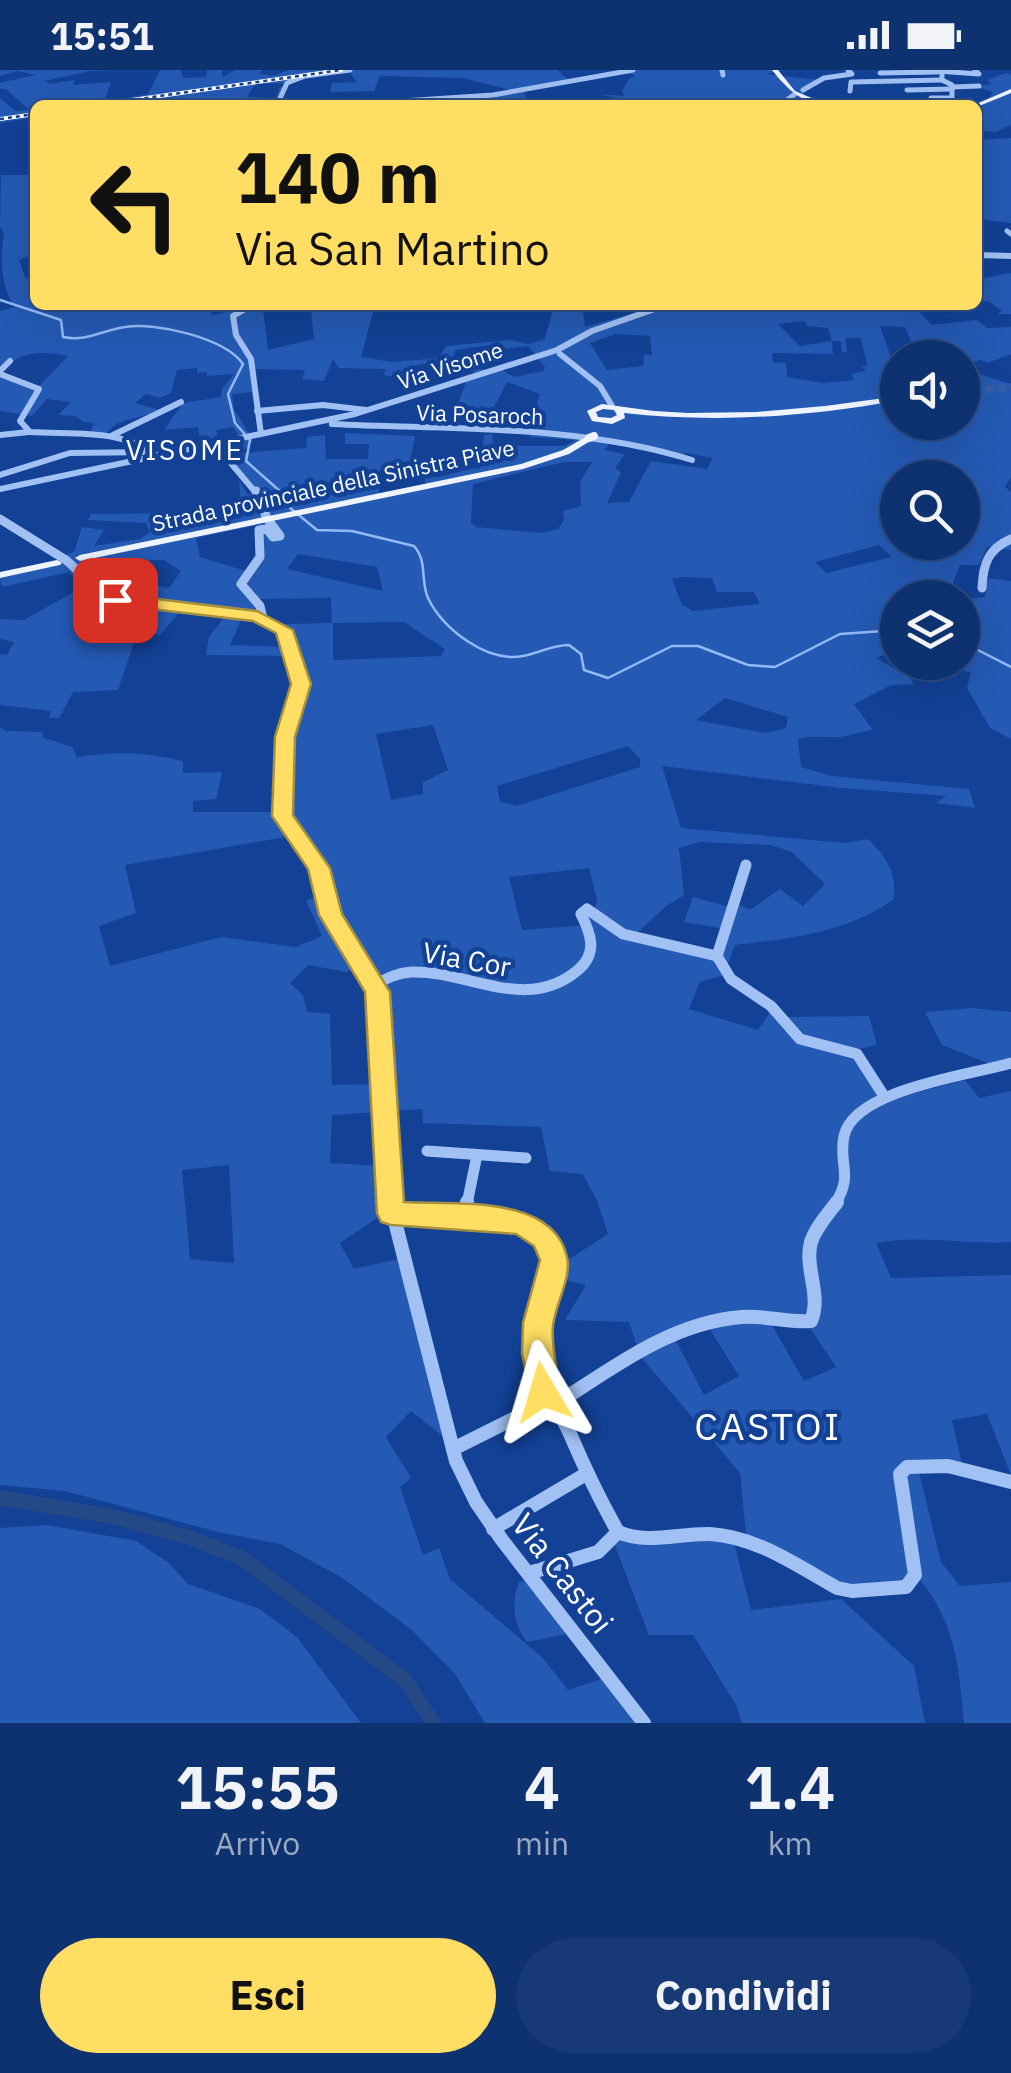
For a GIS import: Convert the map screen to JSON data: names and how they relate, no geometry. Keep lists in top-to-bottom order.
{
  "streets": {
    "main road": ["Strada provinciale della Sinistra Piave"],
    "street": [
      "Via Visome",
      "Via Posaroch",
      "Via Cor",
      "Via Castoi"
    ]
  },
  "crossings": [
    ["Via Visome", "Via Posaroch"],
    ["Via Posaroch", "Strada provinciale della Sinistra Piave"],
    ["Via Cor", "Via Castoi"]
  ],
  "districts": ["VISOME", "CASTOI"],
  "page": {
    "status": "15:51",
    "turn": ["140 m", "Via San Martino"],
    "eta": [
      "15:55",
      "Arrivo",
      "4",
      "min",
      "1.4",
      "km"
    ],
    "buttons": ["Esci", "Condividi"]
  }
}
